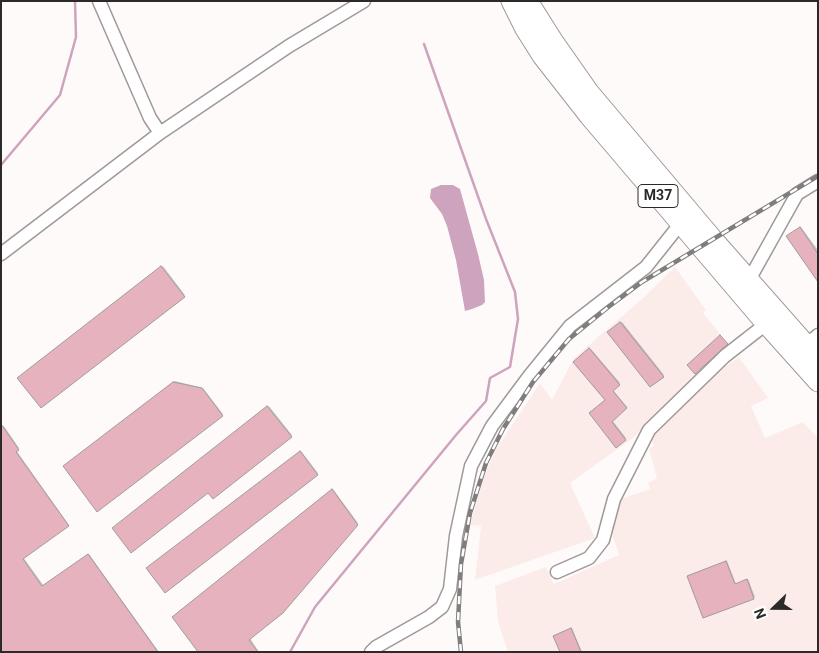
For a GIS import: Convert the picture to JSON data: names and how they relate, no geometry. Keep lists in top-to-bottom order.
{
  "streets": {
    "highway": ["M37"]
  },
  "north": "left"
}
